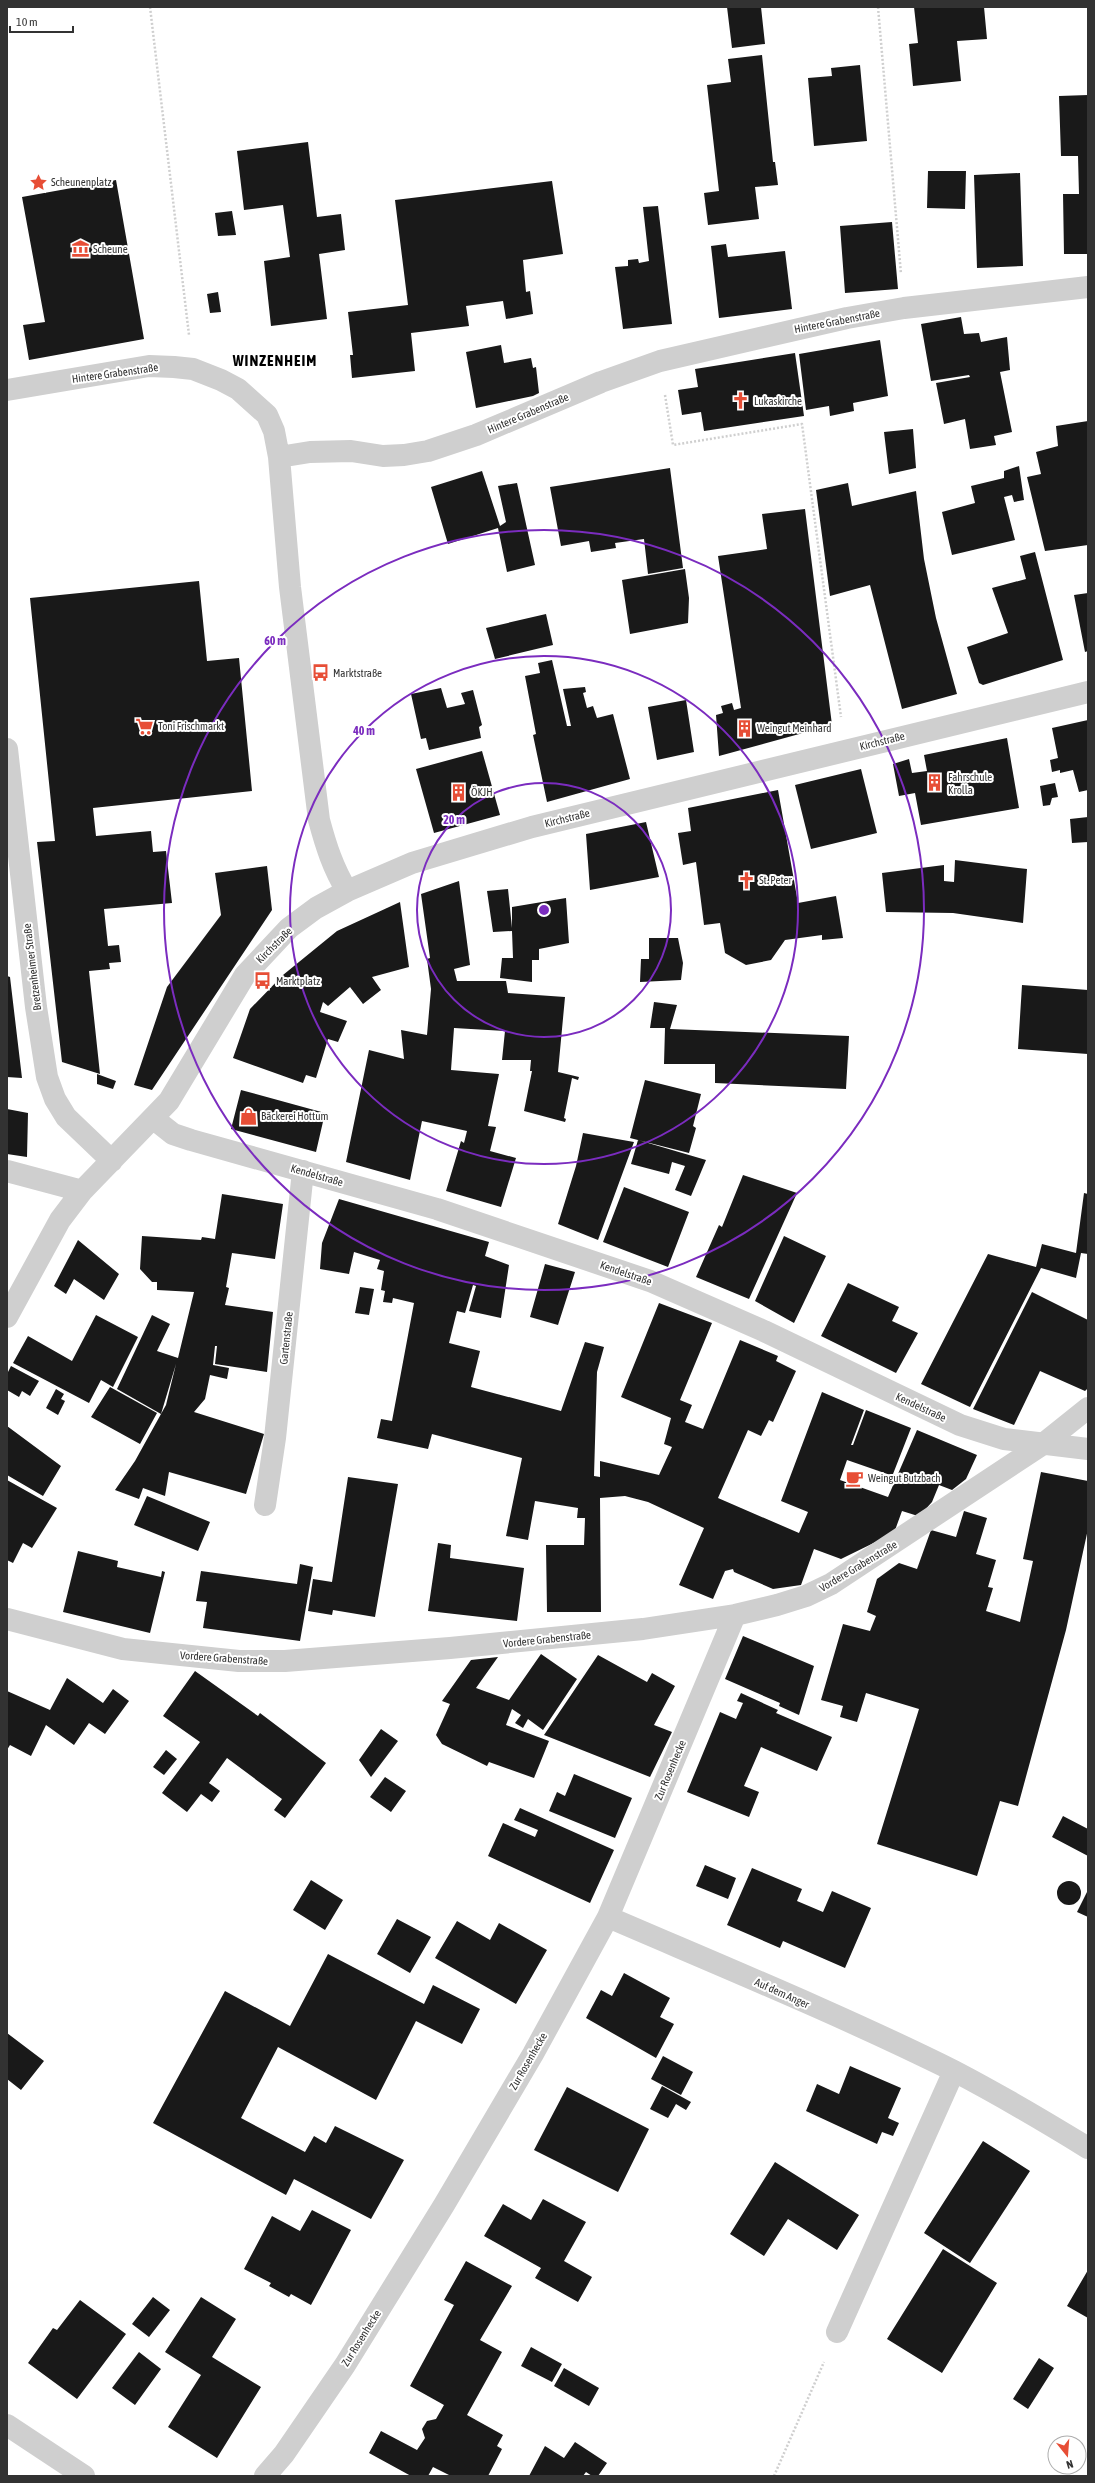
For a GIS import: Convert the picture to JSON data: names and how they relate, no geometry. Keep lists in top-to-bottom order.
{
  "streets": {
    "street": [
      "Hintere Grabenstraße",
      "Kirchstraße",
      "Bretzenheimer Straße",
      "Kendelstraße",
      "Gartenstraße",
      "Vordere Grabenstraße",
      "Zur Rosenhecke",
      "Auf dem Anger"
    ]
  },
  "crossings": [
    ["Kirchstraße", "Kendelstraße"],
    ["Kendelstraße", "Gartenstraße"],
    ["Kendelstraße", "Vordere Grabenstraße"],
    ["Vordere Grabenstraße", "Zur Rosenhecke"],
    ["Zur Rosenhecke", "Auf dem Anger"]
  ],
  "districts": ["WINZENHEIM"],
  "places": {
    "place": ["Scheunenplatz"],
    "museum": ["Scheune"],
    "church": ["Lukaskirche", "St. Peter"],
    "bus stop": ["Marktstraße", "Marktplatz"],
    "supermarket": ["Toni Frischmarkt"],
    "building": ["Weingut Meinhard", "Fahrschule Krolla", "ÖKJH"],
    "shop": ["Bäckerei Hottum"],
    "cafe": ["Weingut Butzbach"]
  },
  "scale_bar": "10 m",
  "north": "bottom",
  "rings": ["60 m", "40 m", "20 m"]
}
